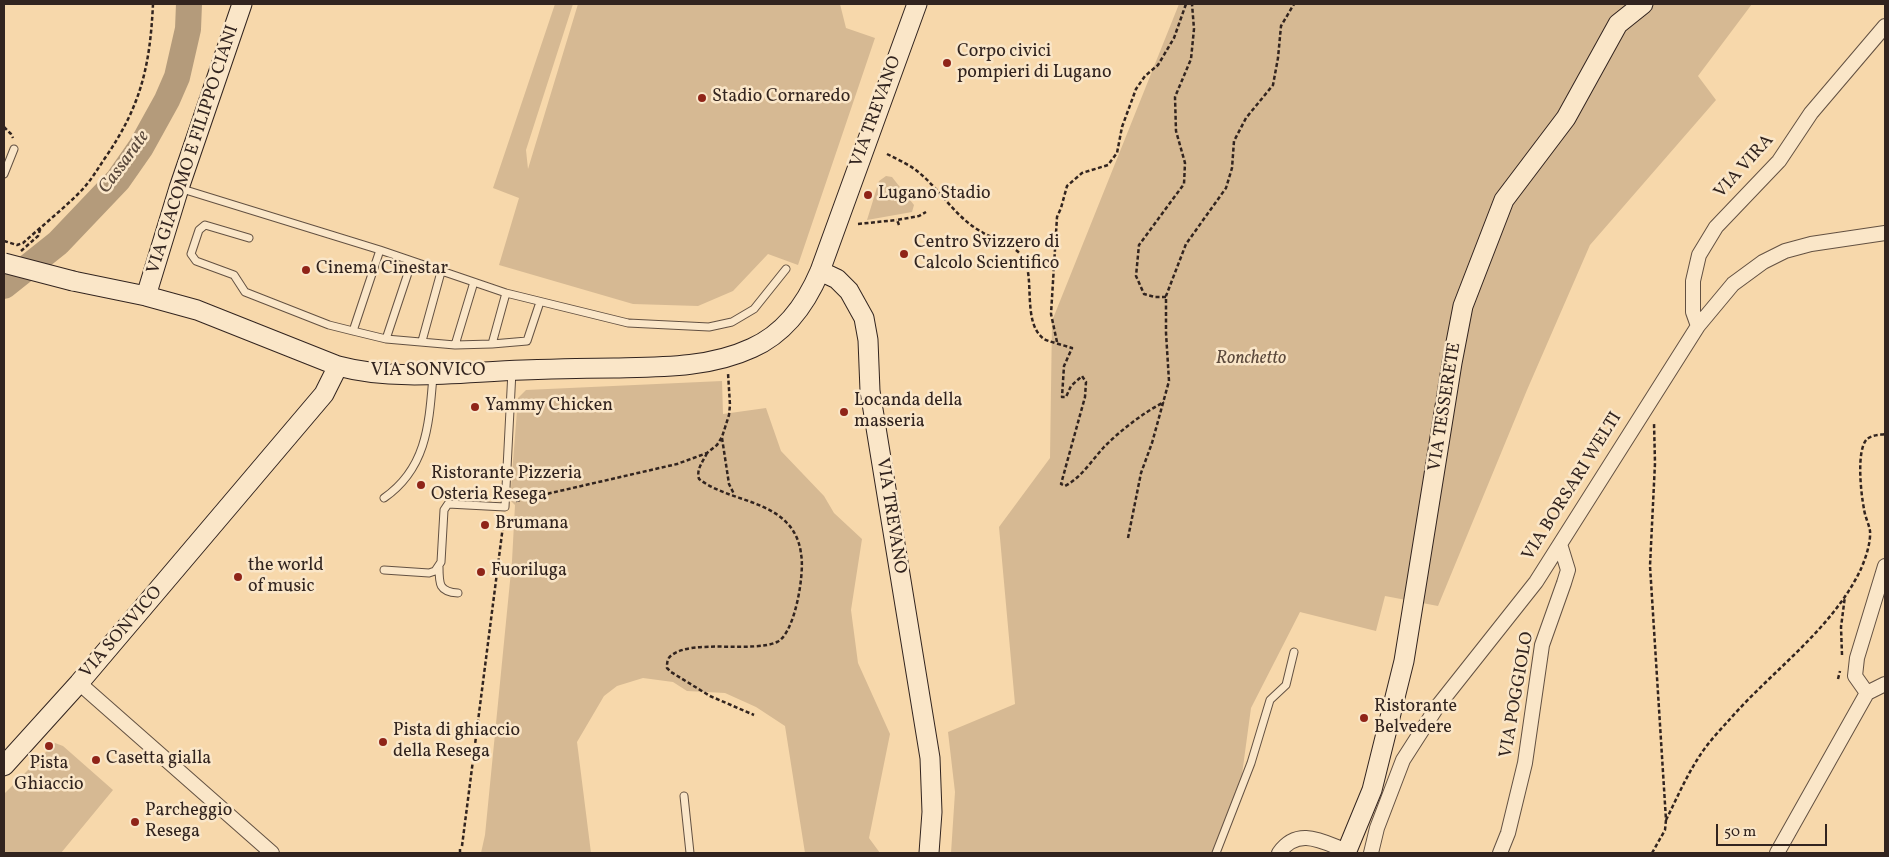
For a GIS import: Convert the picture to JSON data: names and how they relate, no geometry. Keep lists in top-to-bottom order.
{
  "streets": {
    "main road": [
      "VIA TREVANO",
      "VIA GIACOMO E FILIPPO CIANI",
      "VIA SONVICO",
      "VIA TESSERETE"
    ],
    "street": ["VIA VIRA", "VIA BORSARI WELTI", "VIA POGGIOLO"]
  },
  "crossings": [
    ["VIA TREVANO", "VIA SONVICO"],
    ["VIA GIACOMO E FILIPPO CIANI", "VIA SONVICO"],
    ["VIA VIRA", "VIA BORSARI WELTI"],
    ["VIA BORSARI WELTI", "VIA POGGIOLO"]
  ],
  "water": ["Cassarate"],
  "parks": ["Ronchetto"],
  "places": [
    "Corpo civici pompieri di Lugano",
    "Stadio Cornaredo",
    "Lugano Stadio",
    "Centro Svizzero di Calcolo Scientifico",
    "Cinema Cinestar",
    "Yammy Chicken",
    "Locanda della masseria",
    "Ristorante Pizzeria Osteria Resega",
    "Brumana",
    "Fuoriluga",
    "the world of music",
    "Ristorante Belvedere",
    "Pista di ghiaccio della Resega",
    "Pista Ghiaccio",
    "Casetta gialla",
    "Parcheggio Resega"
  ],
  "scale_bar": "50 m"
}
